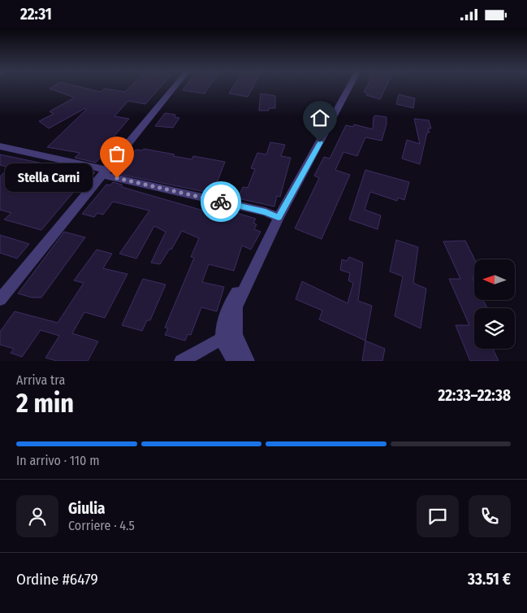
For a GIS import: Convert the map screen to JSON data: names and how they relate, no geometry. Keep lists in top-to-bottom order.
{
  "places": ["Stella Carni"],
  "north": "left",
  "page": {
    "status": "22:31",
    "bubble": "Stella Carni",
    "heading": ["2 min", "Arriva tra", "22:33–22:38"],
    "panel": [
      "Giulia",
      "Corriere · 4.5",
      "Ordine #6479",
      "33.51 €"
    ],
    "bar": "In arrivo · 110 m"
  }
}
